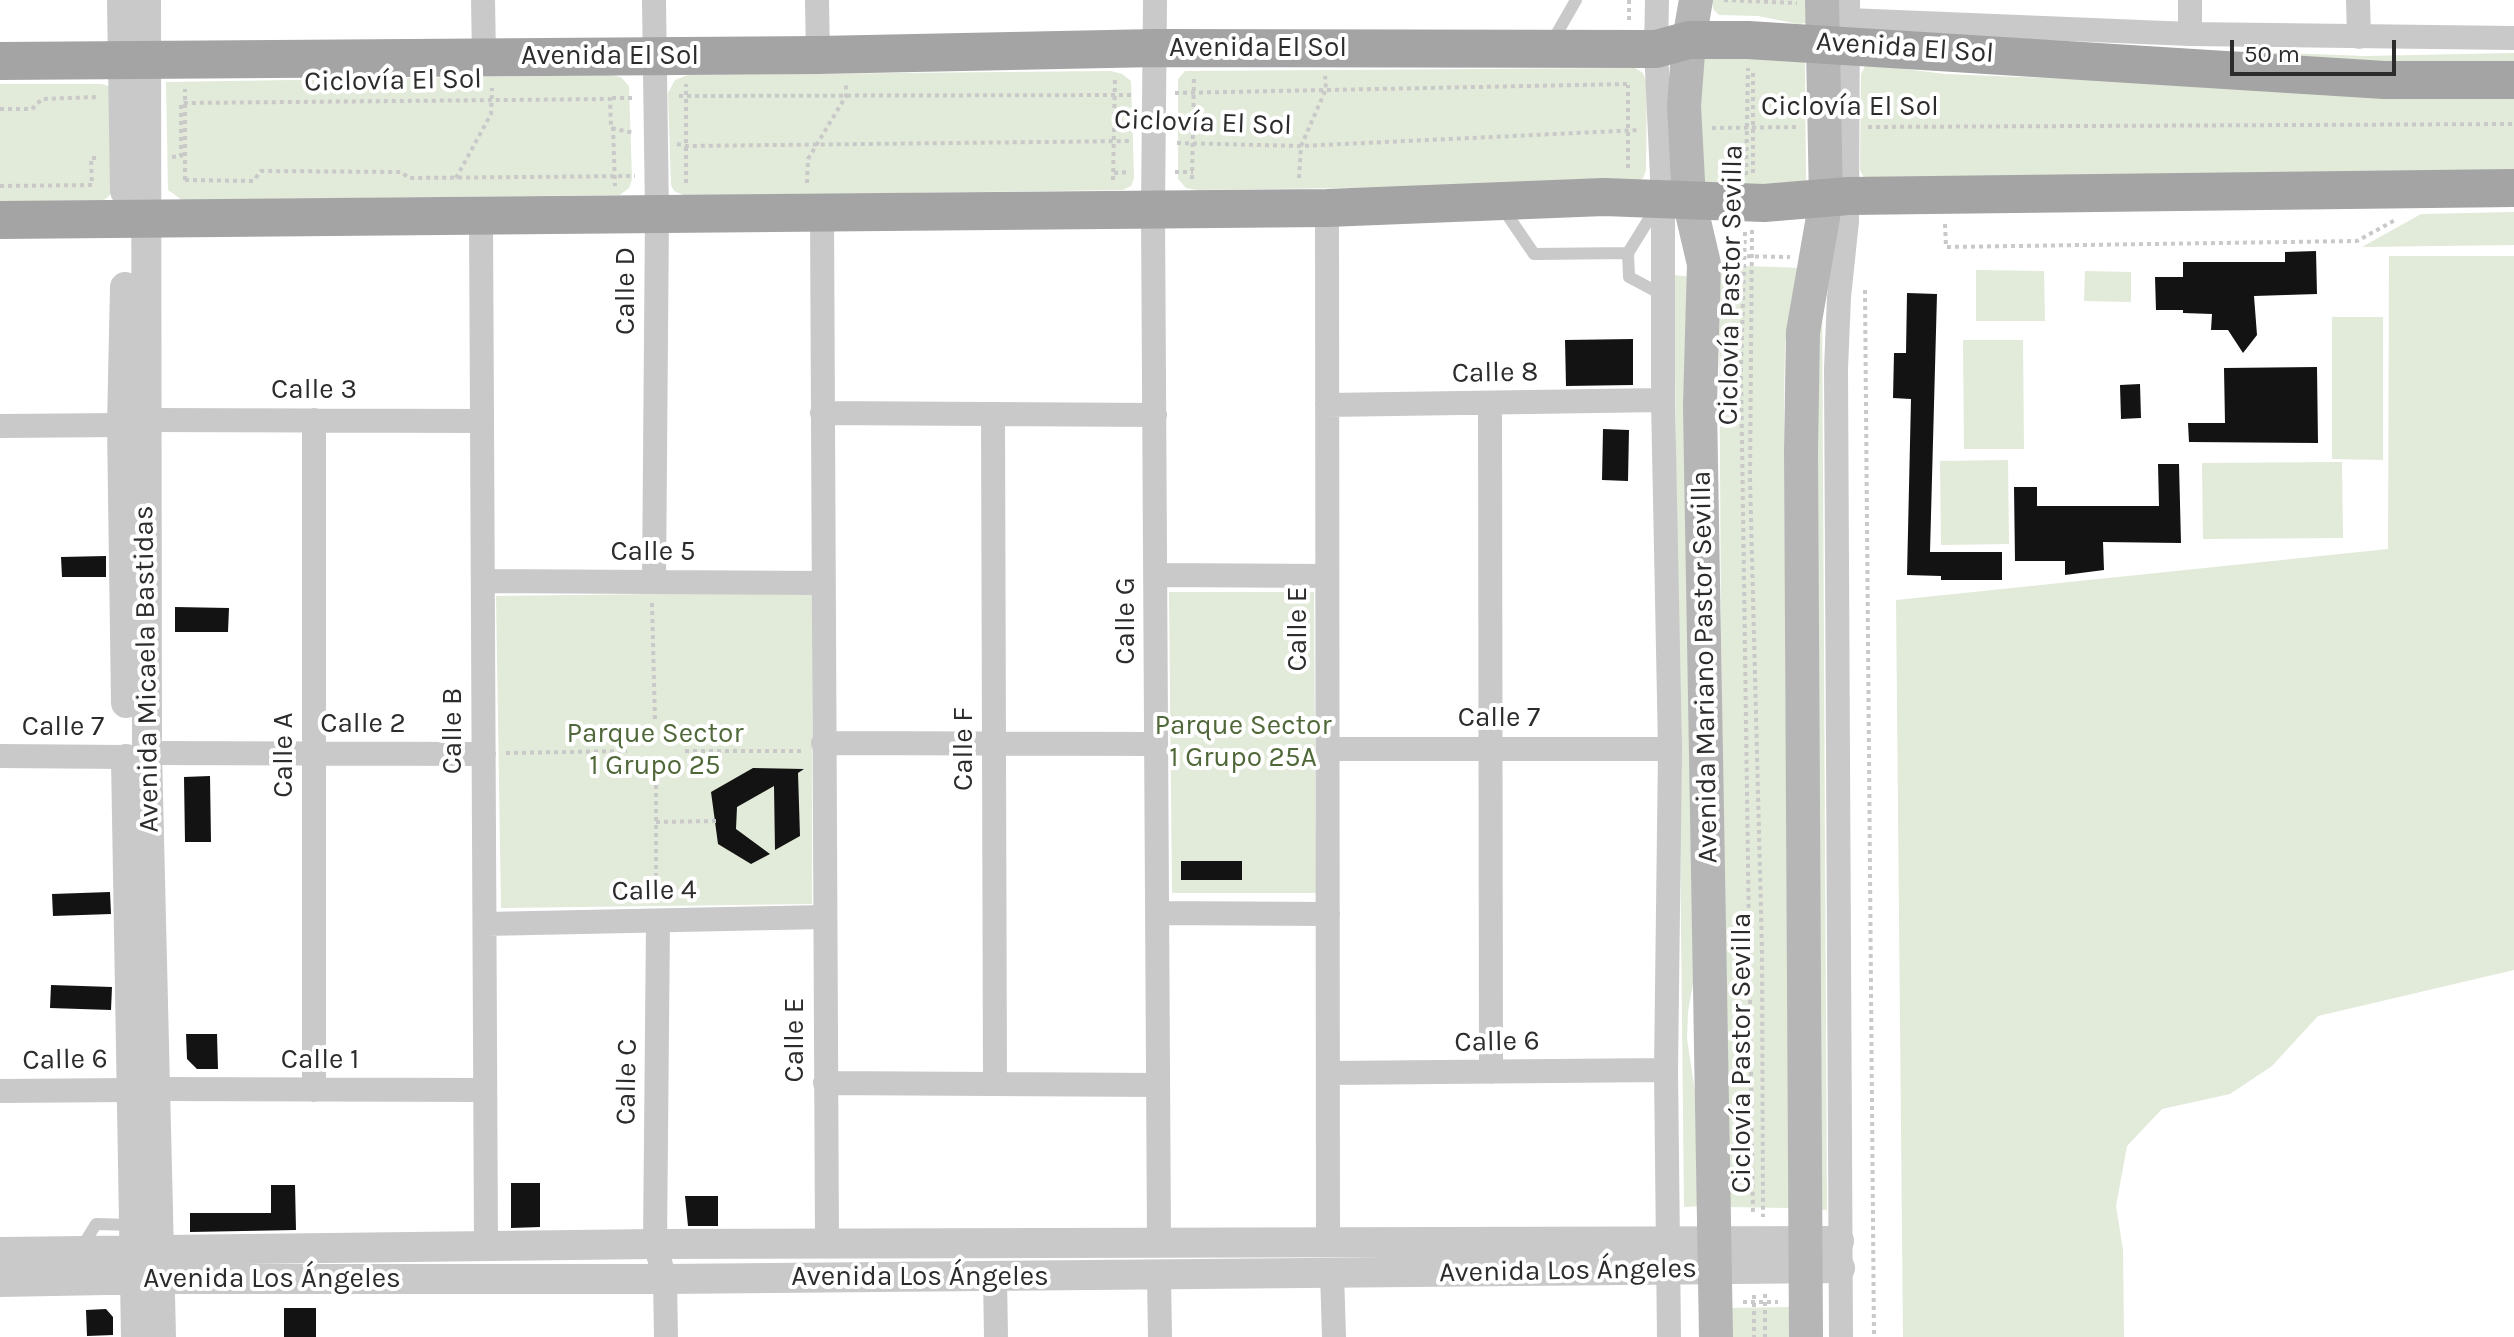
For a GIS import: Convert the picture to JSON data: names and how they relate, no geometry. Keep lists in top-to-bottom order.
{
  "streets": {
    "main road": ["Avenida El Sol", "Avenida Mariano Pastor Sevilla"],
    "street": [
      "Calle D",
      "Calle 8",
      "Calle 3",
      "Calle 5",
      "Calle G",
      "Calle E",
      "Avenida Micaela Bastidas",
      "Calle 7",
      "Calle 2",
      "Calle B",
      "Calle F",
      "Calle A",
      "Calle 4",
      "Calle 6",
      "Calle 1",
      "Calle C",
      "Avenida Los Ángeles"
    ],
    "path": ["Ciclovía El Sol", "Ciclovía Pastor Sevilla"]
  },
  "crossings": [
    ["Avenida El Sol", "Ciclovía Pastor Sevilla"],
    ["Avenida El Sol", "Calle D"],
    ["Avenida El Sol", "Calle G"],
    ["Avenida El Sol", "Avenida Mariano Pastor Sevilla"],
    ["Avenida El Sol", "Avenida Micaela Bastidas"],
    ["Ciclovía El Sol", "Ciclovía Pastor Sevilla"],
    ["Ciclovía El Sol", "Calle D"],
    ["Ciclovía El Sol", "Calle G"],
    ["Ciclovía El Sol", "Avenida Mariano Pastor Sevilla"],
    ["Ciclovía Pastor Sevilla", "Avenida Los Ángeles"],
    ["Calle D", "Calle 5"],
    ["Calle 8", "Calle E"],
    ["Calle 8", "Avenida Mariano Pastor Sevilla"],
    ["Calle 3", "Avenida Micaela Bastidas"],
    ["Calle 3", "Calle B"],
    ["Calle 3", "Calle A"],
    ["Calle 5", "Calle E"],
    ["Calle 5", "Calle B"],
    ["Calle G", "Avenida Los Ángeles"],
    ["Calle E", "Calle 7"],
    ["Calle E", "Calle 4"],
    ["Calle E", "Calle 6"],
    ["Calle E", "Avenida Los Ángeles"],
    ["Avenida Mariano Pastor Sevilla", "Calle 7"],
    ["Avenida Mariano Pastor Sevilla", "Calle 6"],
    ["Avenida Mariano Pastor Sevilla", "Avenida Los Ángeles"],
    ["Avenida Micaela Bastidas", "Calle 7"],
    ["Avenida Micaela Bastidas", "Calle 2"],
    ["Avenida Micaela Bastidas", "Calle 6"],
    ["Avenida Micaela Bastidas", "Calle 1"],
    ["Avenida Micaela Bastidas", "Avenida Los Ángeles"],
    ["Calle 7", "Calle 2"],
    ["Calle 2", "Calle B"],
    ["Calle 2", "Calle A"],
    ["Calle B", "Calle 4"],
    ["Calle B", "Calle 1"],
    ["Calle B", "Avenida Los Ángeles"],
    ["Calle A", "Calle 1"],
    ["Calle 4", "Calle C"],
    ["Calle 6", "Calle 1"],
    ["Calle C", "Avenida Los Ángeles"]
  ],
  "parks": ["Parque Sector 1 Grupo 25A", "Parque Sector 1 Grupo 25"],
  "scale_bar": "50 m"
}
